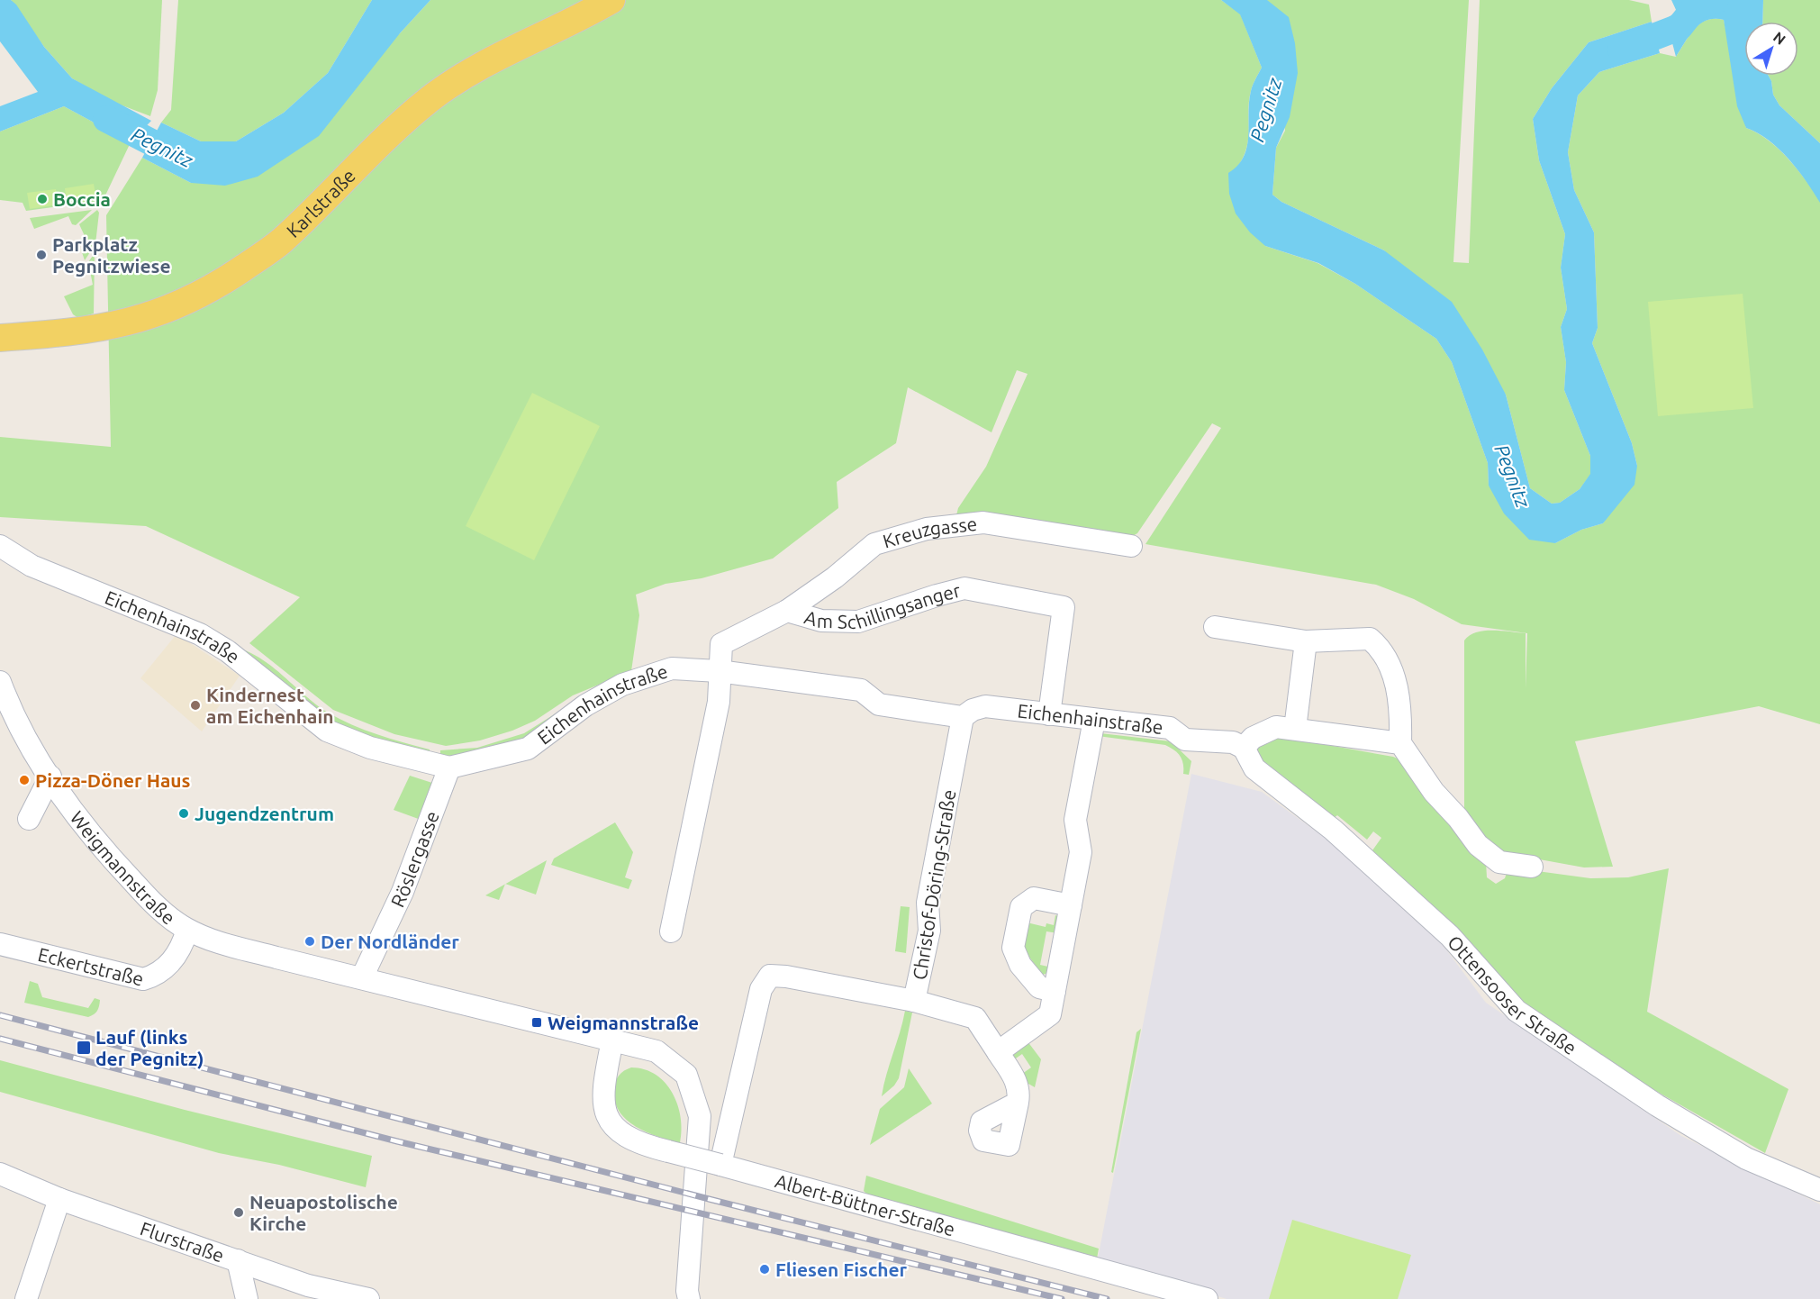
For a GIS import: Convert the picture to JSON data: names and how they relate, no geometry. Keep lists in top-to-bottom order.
{
  "streets": {
    "main road": ["Karlstraße"],
    "street": [
      "Kreuzgasse",
      "Am Schillingsanger",
      "Eichenhainstraße",
      "Röslergasse",
      "Weigmannstraße",
      "Christof-Döring-Straße",
      "Eckertstraße",
      "Ottensooser Straße",
      "Albert-Büttner-Straße",
      "Flurstraße"
    ]
  },
  "crossings": [
    ["Kreuzgasse", "Am Schillingsanger"],
    ["Kreuzgasse", "Eichenhainstraße"],
    ["Am Schillingsanger", "Eichenhainstraße"],
    ["Eichenhainstraße", "Röslergasse"],
    ["Eichenhainstraße", "Christof-Döring-Straße"],
    ["Eichenhainstraße", "Ottensooser Straße"],
    ["Röslergasse", "Weigmannstraße"],
    ["Weigmannstraße", "Eckertstraße"],
    ["Weigmannstraße", "Albert-Büttner-Straße"],
    ["Christof-Döring-Straße", "Albert-Büttner-Straße"]
  ],
  "water": ["Pegnitz"],
  "places": {
    "other": [
      "Boccia",
      "Parkplatz Pegnitzwiese",
      "Kindernest am Eichenhain",
      "Pizza-Döner Haus",
      "Jugendzentrum",
      "Der Nordländer",
      "Neuapostolische Kirche",
      "Fliesen Fischer"
    ],
    "transit": ["Weigmannstraße", "Lauf (links der Pegnitz)"]
  },
  "north": "top right"
}
